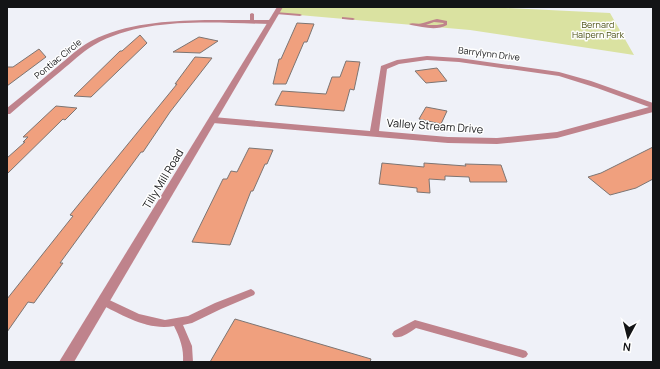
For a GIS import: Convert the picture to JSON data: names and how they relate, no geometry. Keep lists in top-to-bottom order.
{
  "streets": {
    "street": [
      "Barrylynn Drive",
      "Pontiac Circle",
      "Valley Stream Drive",
      "Tilly Mill Road"
    ]
  },
  "crossings": [
    ["Barrylynn Drive", "Valley Stream Drive"],
    ["Pontiac Circle", "Tilly Mill Road"],
    ["Valley Stream Drive", "Tilly Mill Road"]
  ],
  "parks": ["Bernard Halpern Park"],
  "north": "bottom"
}
